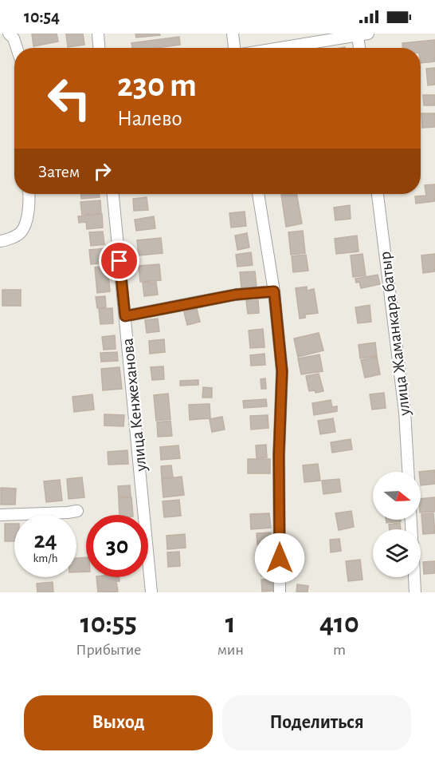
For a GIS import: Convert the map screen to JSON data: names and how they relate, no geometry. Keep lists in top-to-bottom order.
{
  "streets": {
    "street": ["улица Жаманкара батыр", "улица Кенжеханова"]
  },
  "north": "right",
  "page": {
    "status": "10:54",
    "turn": ["230 m", "Налево"],
    "then": "Затем",
    "speed": "24 km/h",
    "limit": "30",
    "eta": [
      "10:55",
      "Прибытие",
      "1",
      "мин",
      "410",
      "m"
    ],
    "buttons": ["Выход", "Поделиться"]
  }
}
